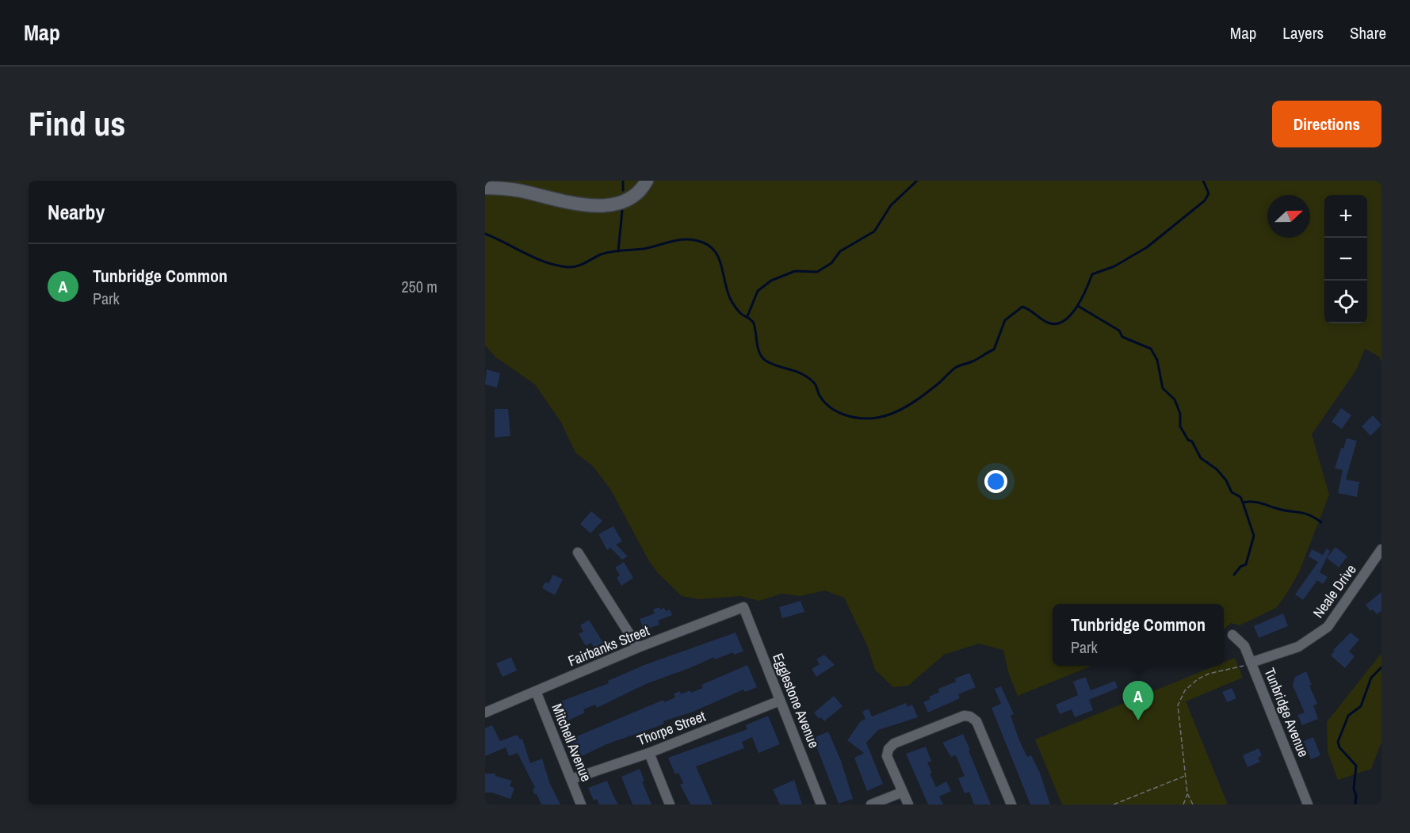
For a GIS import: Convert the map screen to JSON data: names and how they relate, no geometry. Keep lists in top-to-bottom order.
{
  "streets": {
    "street": [
      "Neale Drive",
      "Fairbanks Street",
      "Egglestone Avenue",
      "Tunbridge Avenue",
      "Thorpe Street",
      "Mitchell Avenue"
    ]
  },
  "crossings": [
    ["Neale Drive", "Tunbridge Avenue"],
    ["Fairbanks Street", "Egglestone Avenue"],
    ["Fairbanks Street", "Mitchell Avenue"],
    ["Egglestone Avenue", "Thorpe Street"],
    ["Thorpe Street", "Mitchell Avenue"]
  ],
  "north": "right",
  "page": {
    "header": "Map",
    "nav": ["Map", "Layers", "Share"],
    "buttons": "Directions",
    "title": "Find us",
    "heading": "Nearby",
    "map_buttons": ["+", "−"],
    "list": [
      {
        "mark": "A",
        "name": "Tunbridge Common",
        "note": "Park",
        "value": "250 m"
      }
    ],
    "popup": ["Tunbridge Common", "Park"],
    "pins": "A"
  }
}
